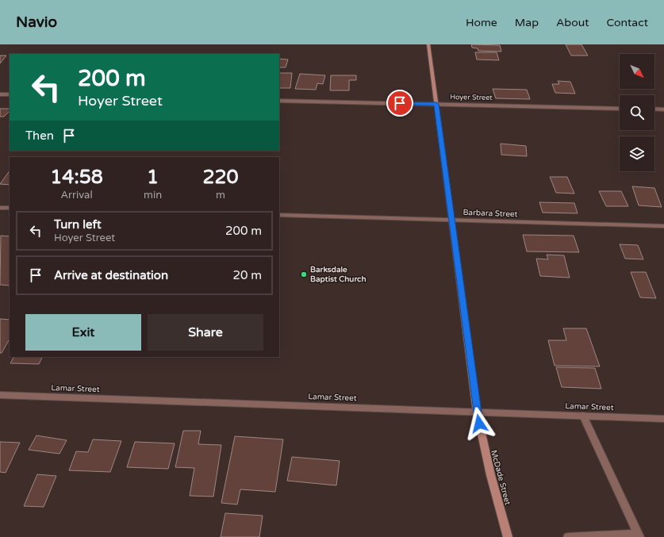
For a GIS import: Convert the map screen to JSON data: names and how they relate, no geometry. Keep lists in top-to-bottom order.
{
  "streets": {
    "street": [
      "Hoyer Street",
      "Barbara Street",
      "Lamar Street",
      "McDade Street"
    ]
  },
  "crossings": [
    ["Hoyer Street", "McDade Street"],
    ["Barbara Street", "McDade Street"],
    ["Lamar Street", "McDade Street"]
  ],
  "places": ["Barksdale Baptist Church"],
  "north": "bottom right",
  "page": {
    "header": "Navio",
    "nav": [
      "Home",
      "Map",
      "About",
      "Contact"
    ],
    "turn": ["200 m", "Hoyer Street"],
    "then": "Then",
    "eta": [
      "14:58",
      "Arrival",
      "1",
      "min",
      "220",
      "m"
    ],
    "list": [
      {
        "name": "Turn left",
        "note": "Hoyer Street",
        "value": "200 m"
      },
      {
        "name": "Arrive at destination",
        "value": "20 m"
      }
    ],
    "buttons": ["Exit", "Share"]
  }
}
